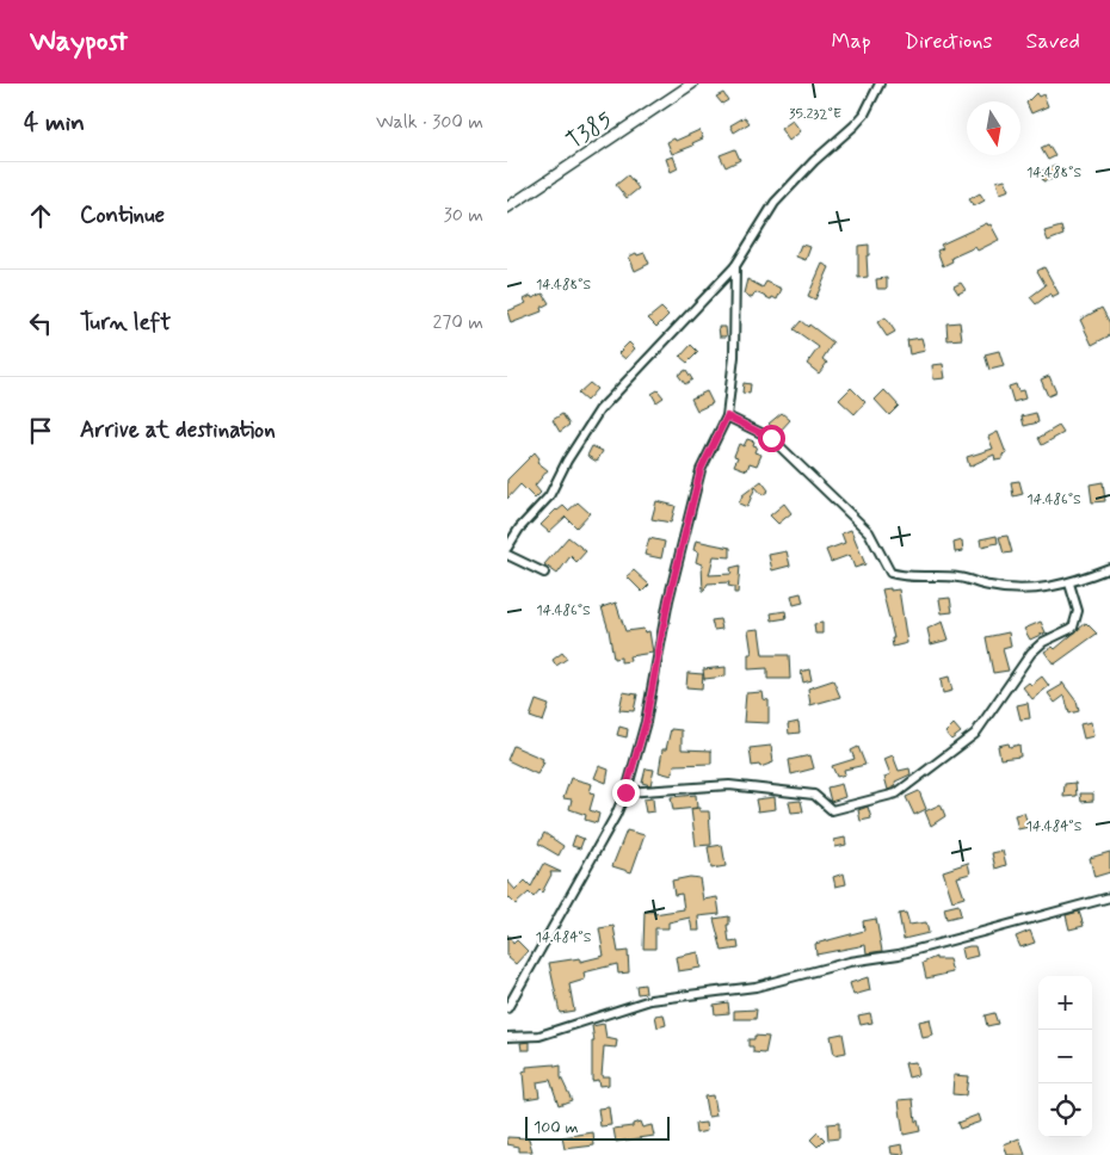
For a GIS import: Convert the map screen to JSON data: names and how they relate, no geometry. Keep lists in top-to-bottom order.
{
  "streets": {
    "street": ["T385"]
  },
  "scale_bar": "100 m",
  "north": "bottom",
  "page": {
    "header": "Waypost",
    "nav": ["Map", "Directions", "Saved"],
    "heading": ["4 min", "Walk · 300 m"],
    "list": [
      ["Continue", "30 m"],
      ["Turn left", "270 m"],
      "Arrive at destination"
    ],
    "map_buttons": ["+", "−"],
    "scale": "100 m"
  },
  "coordinates": [
    "35.232°E",
    "14.488°S",
    "14.486°S",
    "14.484°S"
  ]
}
